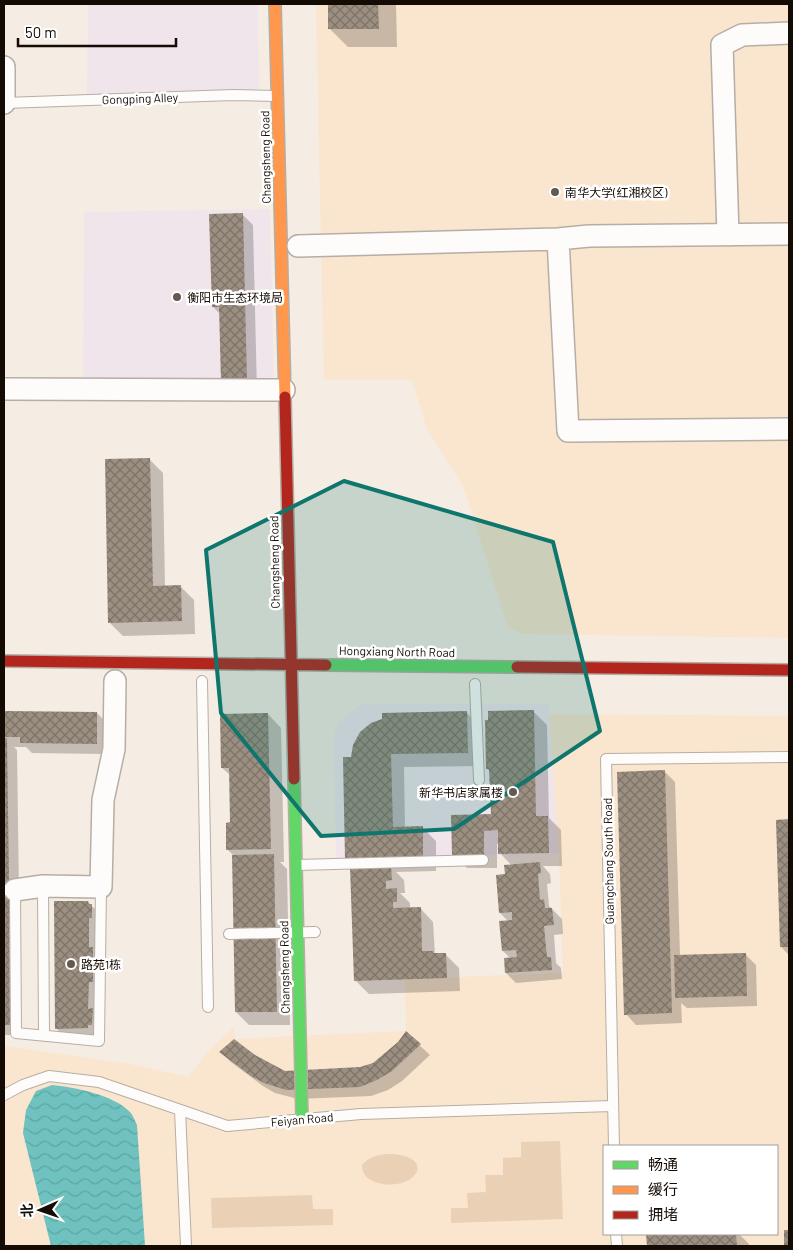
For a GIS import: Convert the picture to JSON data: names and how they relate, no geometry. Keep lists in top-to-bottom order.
{
  "streets": {
    "street": ["Changsheng Road", "Hongxiang North Road"],
    "lane": ["Gongping Alley", "Guangchang South Road", "Feiyan Road"]
  },
  "crossings": [
    ["Gongping Alley", "Changsheng Road"],
    ["Changsheng Road", "Hongxiang North Road"],
    ["Changsheng Road", "Feiyan Road"],
    ["Guangchang South Road", "Feiyan Road"]
  ],
  "places": [
    "南华大学(红湘校区)",
    "衡阳市生态环境局",
    "新华书店家属楼",
    "路苑1栋"
  ],
  "legend": ["畅通", "缓行", "拥堵"],
  "scale_bar": "50 m",
  "north": "left"
}
